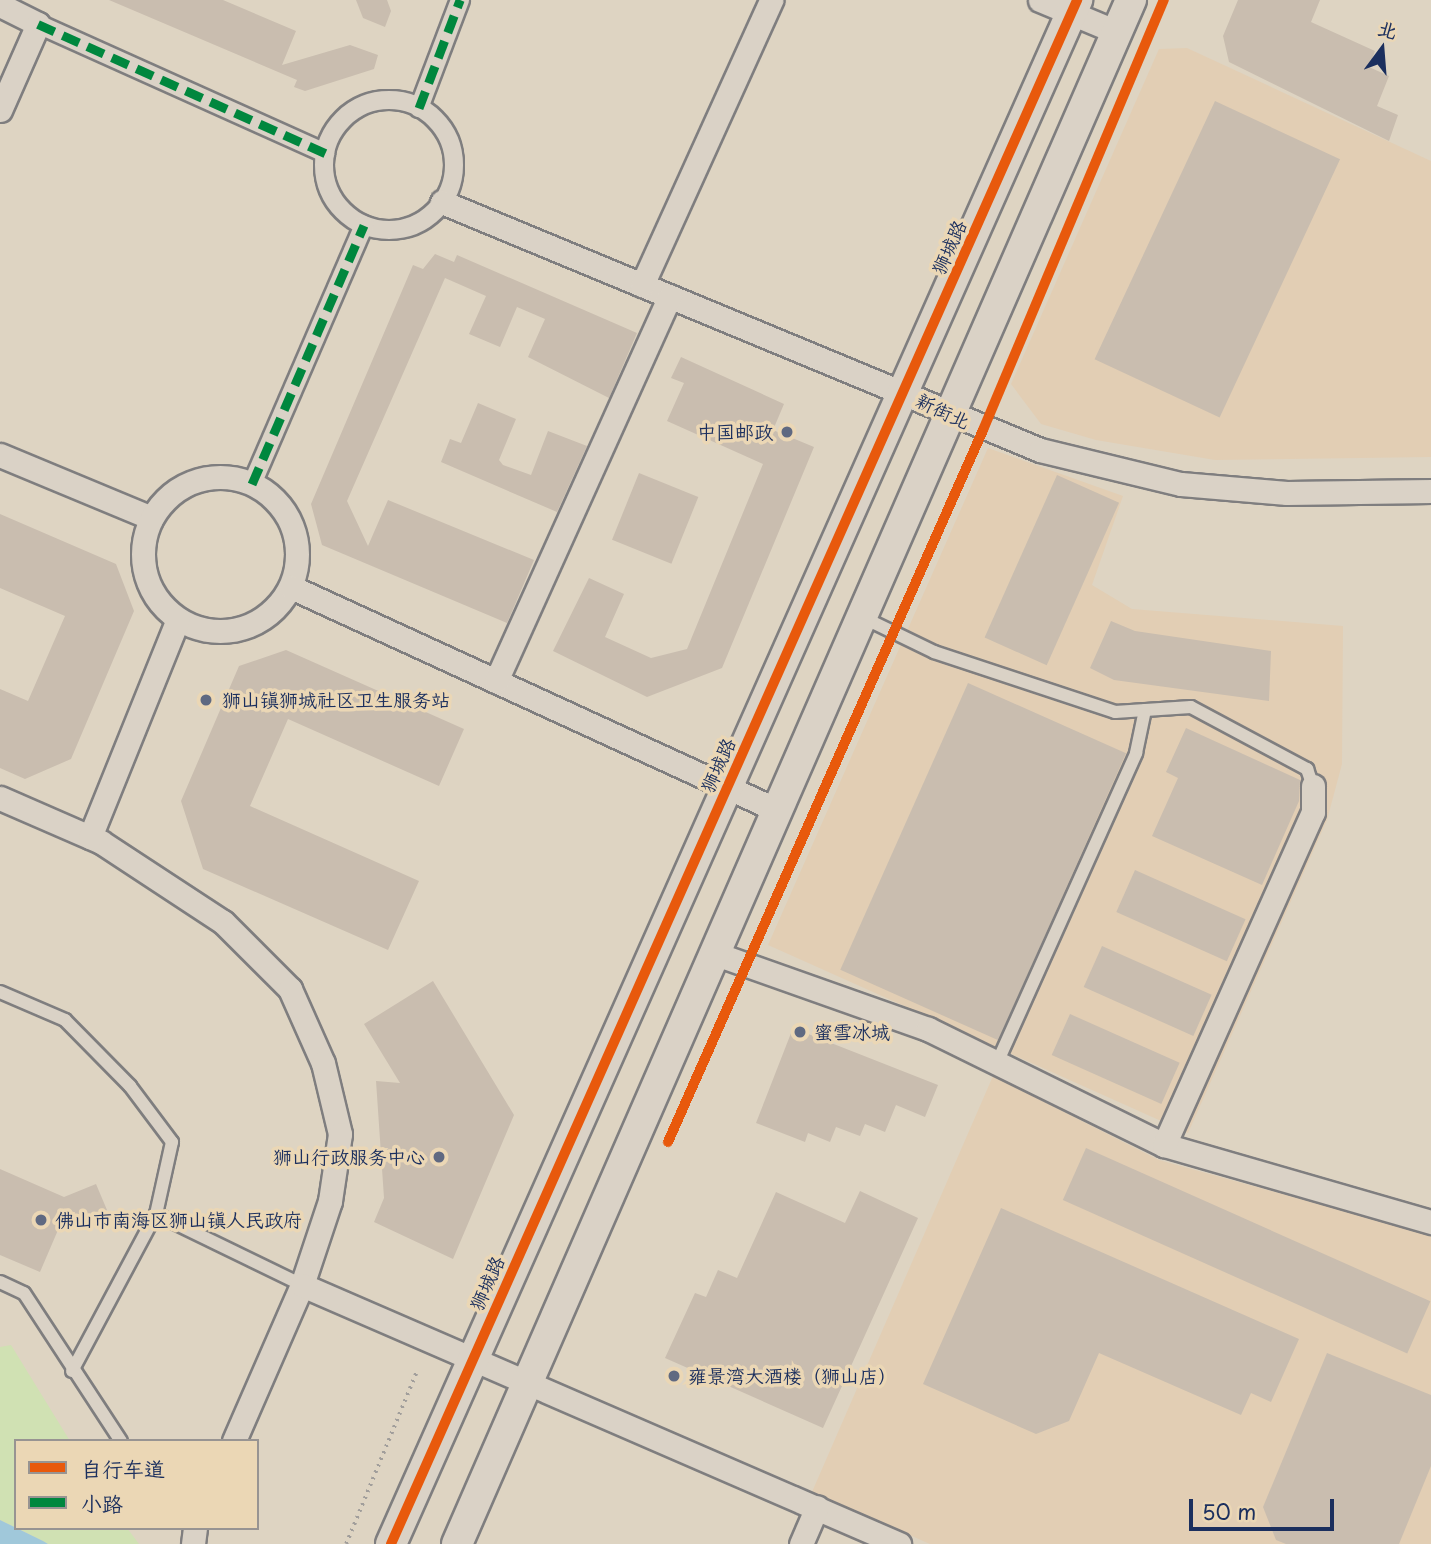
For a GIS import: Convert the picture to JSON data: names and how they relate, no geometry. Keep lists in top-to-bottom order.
{
  "streets": {
    "street": ["狮城路", "新街北"]
  },
  "crossings": [
    ["狮城路", "新街北"]
  ],
  "places": [
    "中国邮政",
    "狮山镇狮城社区卫生服务站",
    "蜜雪冰城",
    "狮山行政服务中心",
    "佛山市南海区狮山镇人民政府",
    "雍景湾大酒楼（狮山店）"
  ],
  "legend": ["自行车道", "小路"],
  "scale_bar": "50 m",
  "north": "top"
}
